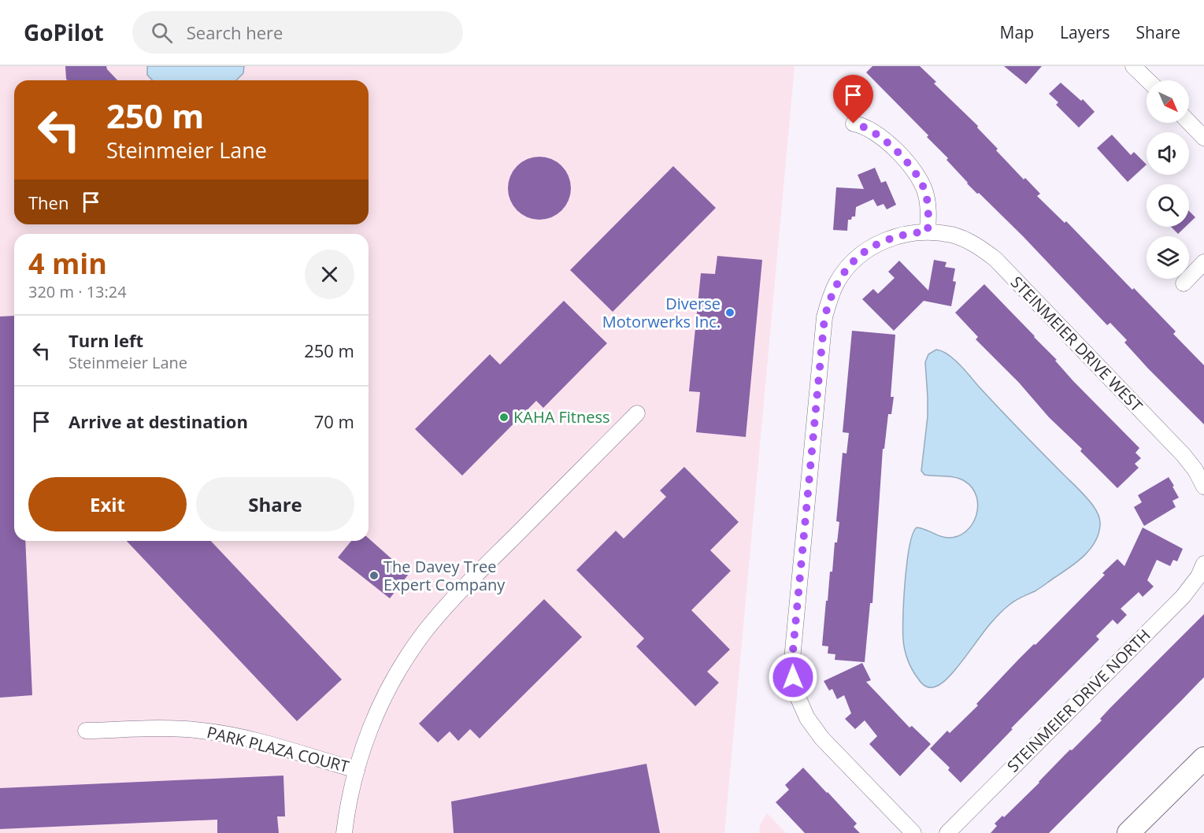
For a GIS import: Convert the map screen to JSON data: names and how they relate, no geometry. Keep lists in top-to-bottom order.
{
  "streets": {
    "street": ["STEINMEIER DRIVE WEST", "STEINMEIER DRIVE NORTH", "PARK PLAZA COURT"]
  },
  "places": ["Diverse Motorwerks Inc.", "KAHA Fitness", "The Davey Tree Expert Company"],
  "north": "bottom right",
  "page": {
    "header": "GoPilot",
    "search": "Search here",
    "nav": ["Map", "Layers", "Share"],
    "turn": ["250 m", "Steinmeier Lane"],
    "then": "Then",
    "heading": ["4 min", "320 m · 13:24"],
    "list": [
      {
        "name": "Turn left",
        "note": "Steinmeier Lane",
        "value": "250 m"
      },
      {
        "name": "Arrive at destination",
        "value": "70 m"
      }
    ],
    "buttons": ["Exit", "Share"]
  }
}
